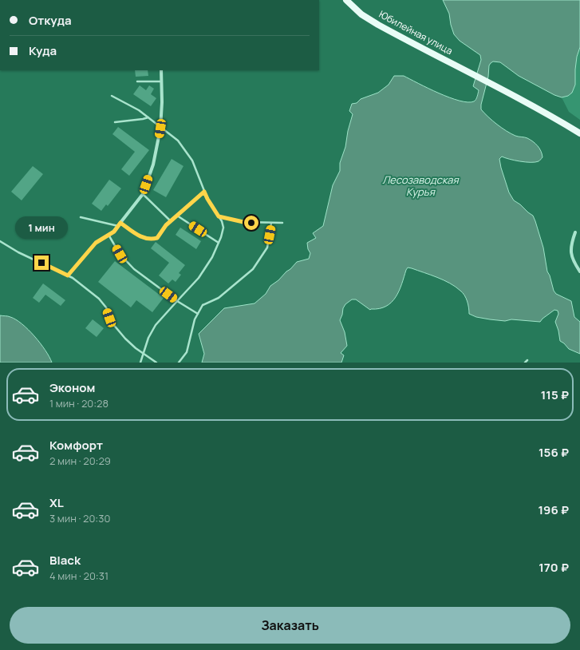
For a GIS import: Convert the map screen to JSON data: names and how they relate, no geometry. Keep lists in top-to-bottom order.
{
  "streets": {
    "main road": ["Юбилейная улица"]
  },
  "water": ["Лесозаводская Курья"],
  "page": {
    "banner": ["Откуда", "Куда"],
    "bubble": "1 мин",
    "list": [
      {
        "name": "Эконом",
        "note": "1 мин · 20:28",
        "value": "115 ₽"
      },
      {
        "name": "Комфорт",
        "note": "2 мин · 20:29",
        "value": "156 ₽"
      },
      {
        "name": "XL",
        "note": "3 мин · 20:30",
        "value": "196 ₽"
      },
      {
        "name": "Black",
        "note": "4 мин · 20:31",
        "value": "170 ₽"
      }
    ],
    "buttons": "Заказать"
  }
}
